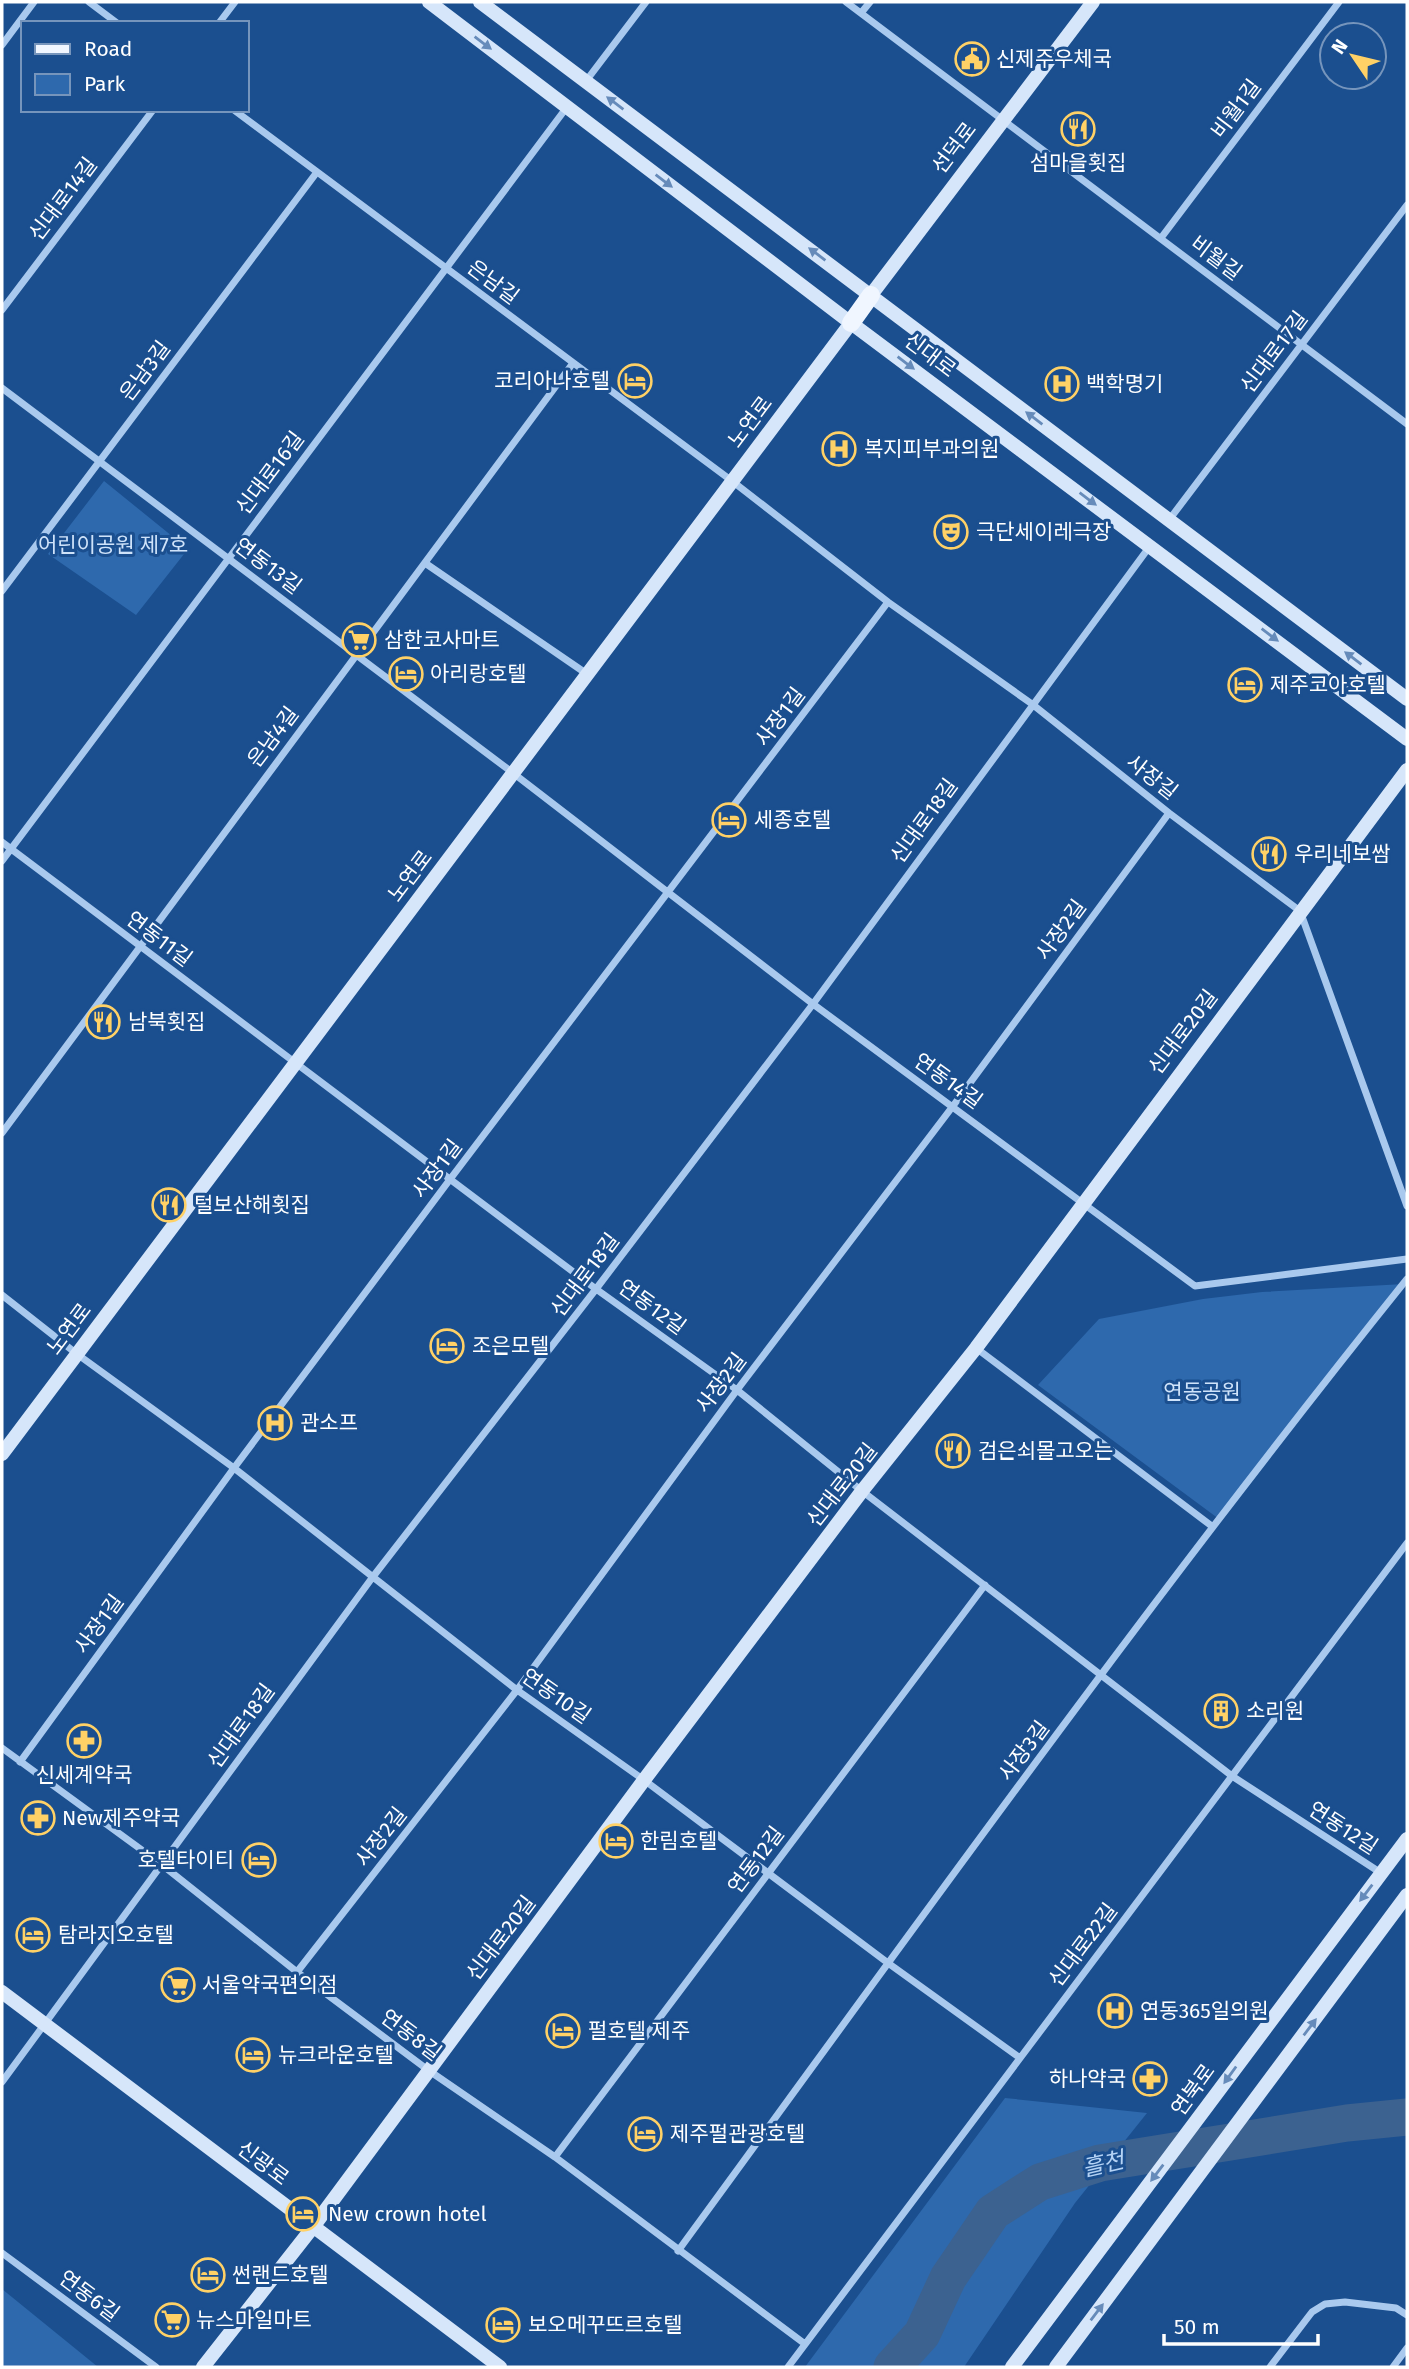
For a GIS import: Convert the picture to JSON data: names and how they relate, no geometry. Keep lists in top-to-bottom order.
{
  "streets": {
    "main road": [
      "선덕로",
      "신대로",
      "노연로",
      "신대로20길",
      "연북로",
      "신광로"
    ],
    "street": [
      "비월1길",
      "신대로14길",
      "비월길",
      "은남길",
      "신대로17길",
      "은남3길",
      "신대로16길",
      "연동13길",
      "사장1길",
      "은남4길",
      "사장길",
      "신대로18길",
      "사장2길",
      "연동11길",
      "연동14길",
      "연동12길",
      "연동10길",
      "사장3길",
      "신대로22길",
      "연동8길",
      "연동6길"
    ]
  },
  "crossings": [
    ["비월1길", "비월길"],
    ["선덕로", "비월길"],
    ["선덕로", "신대로"],
    ["선덕로", "노연로"],
    ["비월길", "신대로17길"],
    ["은남길", "은남3길"],
    ["은남길", "노연로"],
    ["은남길", "신대로16길"],
    ["은남길", "은남4길"],
    ["은남길", "사장길"],
    ["신대로17길", "신대로"],
    ["신대로", "노연로"],
    ["신대로", "신대로16길"],
    ["신대로", "신대로18길"],
    ["은남3길", "연동13길"],
    ["노연로", "연동13길"],
    ["노연로", "사장길"],
    ["노연로", "연동11길"],
    ["노연로", "연동14길"],
    ["노연로", "연동12길"],
    ["노연로", "연동10길"],
    ["신대로16길", "연동13길"],
    ["신대로16길", "연동11길"],
    ["연동13길", "은남4길"],
    ["연동13길", "연동14길"],
    ["사장1길", "사장길"],
    ["사장1길", "연동14길"],
    ["사장1길", "연동12길"],
    ["사장1길", "연동10길"],
    ["사장1길", "연동8길"],
    ["은남4길", "연동11길"],
    ["사장길", "신대로18길"],
    ["사장길", "사장2길"],
    ["사장길", "신대로20길"],
    ["신대로18길", "연동14길"],
    ["신대로18길", "연동12길"],
    ["신대로18길", "연동10길"],
    ["신대로18길", "연동8길"],
    ["신대로18길", "신광로"],
    ["사장2길", "연동14길"],
    ["사장2길", "연동12길"],
    ["사장2길", "연동10길"],
    ["사장2길", "연동8길"],
    ["연동11길", "연동12길"],
    ["신대로20길", "연동14길"],
    ["신대로20길", "연동12길"],
    ["신대로20길", "연동10길"],
    ["신대로20길", "연동8길"],
    ["신대로20길", "신광로"],
    ["연동12길", "연동10길"],
    ["연동12길", "사장3길"],
    ["연동12길", "신대로22길"],
    ["연동12길", "연동8길"],
    ["연동12길", "연북로"],
    ["연동10길", "사장3길"],
    ["연동10길", "신대로22길"],
    ["사장3길", "연동8길"],
    ["신대로22길", "연동8길"]
  ],
  "water": ["흘천"],
  "parks": ["어린이공원 제7호", "연동공원"],
  "places": {
    "public building": ["신제주우체국"],
    "restaurant": [
      "섬마을횟집",
      "우리네보쌈",
      "남북횟집",
      "털보산해횟집",
      "검은쇠몰고오는"
    ],
    "hotel": [
      "코리아나호텔",
      "아리랑호텔",
      "제주코아호텔",
      "세종호텔",
      "조은모텔",
      "한림호텔",
      "호텔타이티",
      "탐라지오호텔",
      "펄호텔 제주",
      "뉴크라운호텔",
      "제주펄관광호텔",
      "New crown hotel",
      "썬랜드호텔",
      "보오메꾸뜨르호텔"
    ],
    "hospital": [
      "백학명기",
      "복지피부과의원",
      "관소프",
      "연동365일의원"
    ],
    "theatre": ["극단세이레극장"],
    "supermarket": ["삼한코사마트", "서울약국편의점", "뉴스마일마트"],
    "building": ["소리원"],
    "pharmacy": ["신세계약국", "New제주약국", "하나약국"]
  },
  "legend": ["Road", "Park"],
  "scale_bar": "50 m",
  "north": "top left"
}
